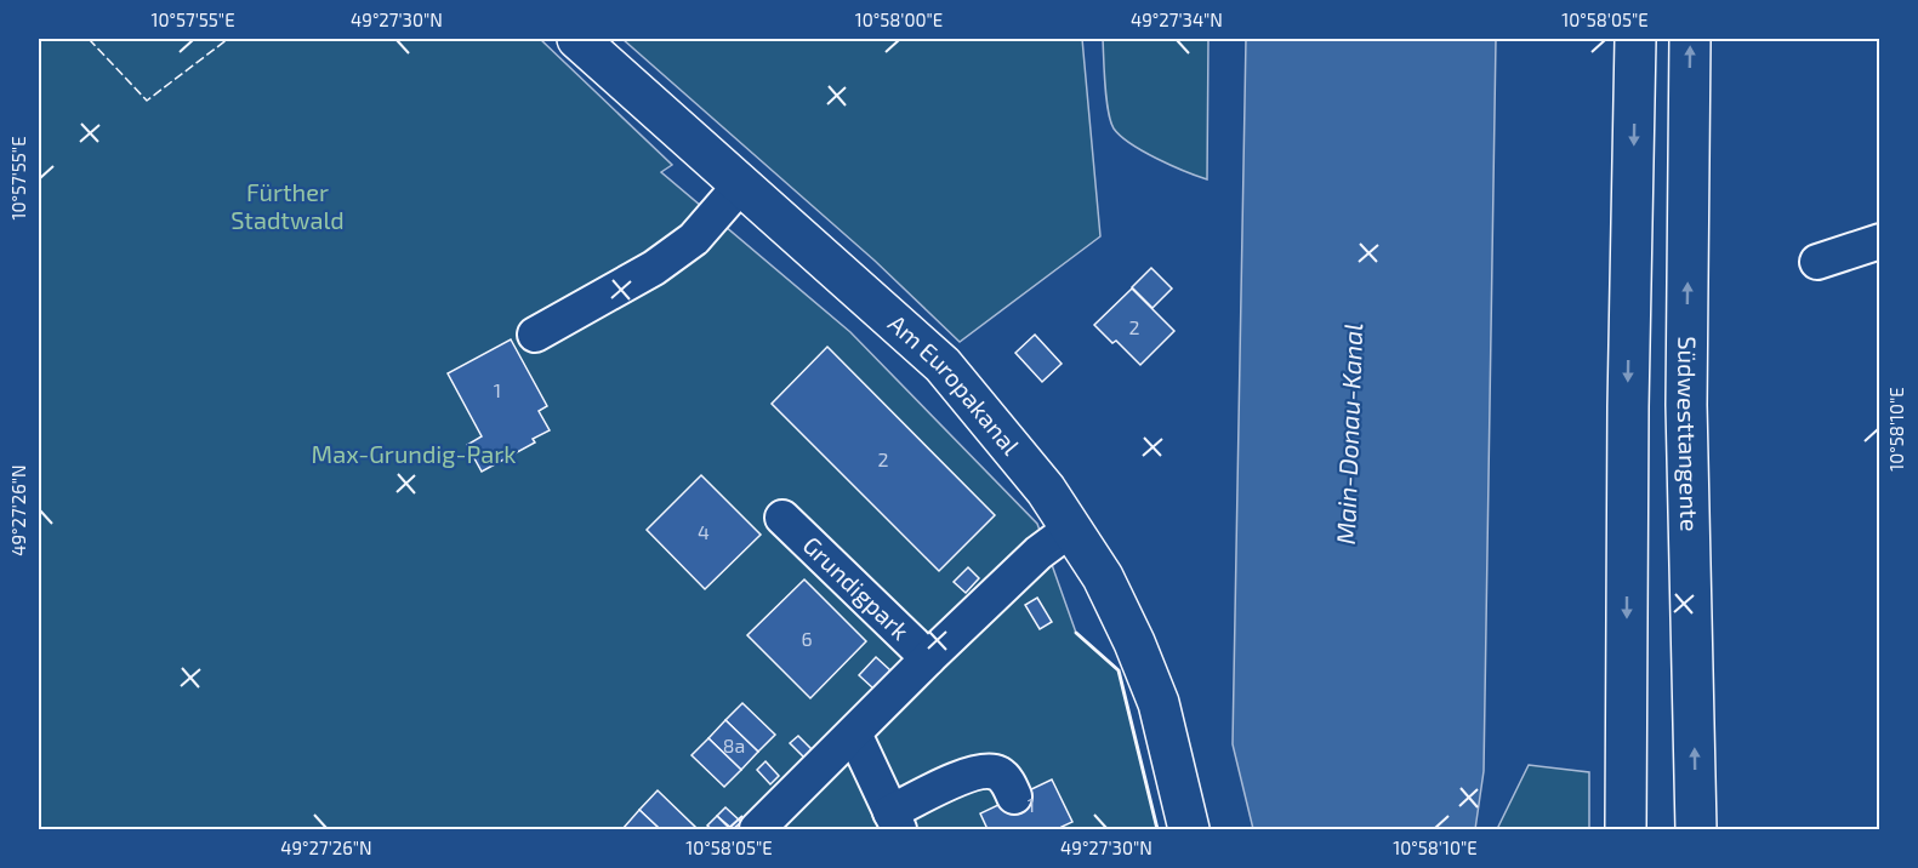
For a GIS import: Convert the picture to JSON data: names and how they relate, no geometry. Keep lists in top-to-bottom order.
{
  "streets": {
    "main road": ["Am Europakanal", "Südwesttangente"],
    "street": ["Grundigpark"]
  },
  "crossings": [
    ["Am Europakanal", "Grundigpark"]
  ],
  "water": ["Main-Donau-Kanal"],
  "parks": ["Fürther Stadtwald", "Max-Grundig-Park"],
  "house_numbers": [
    "2",
    "1",
    "2",
    "4",
    "6",
    "8a",
    "1"
  ],
  "coordinates": [
    "10°57'55\"E",
    "49°27'30\"N",
    "10°58'00\"E",
    "49°27'34\"N",
    "10°58'05\"E",
    "10°58'10\"E",
    "49°27'26\"N"
  ]
}
